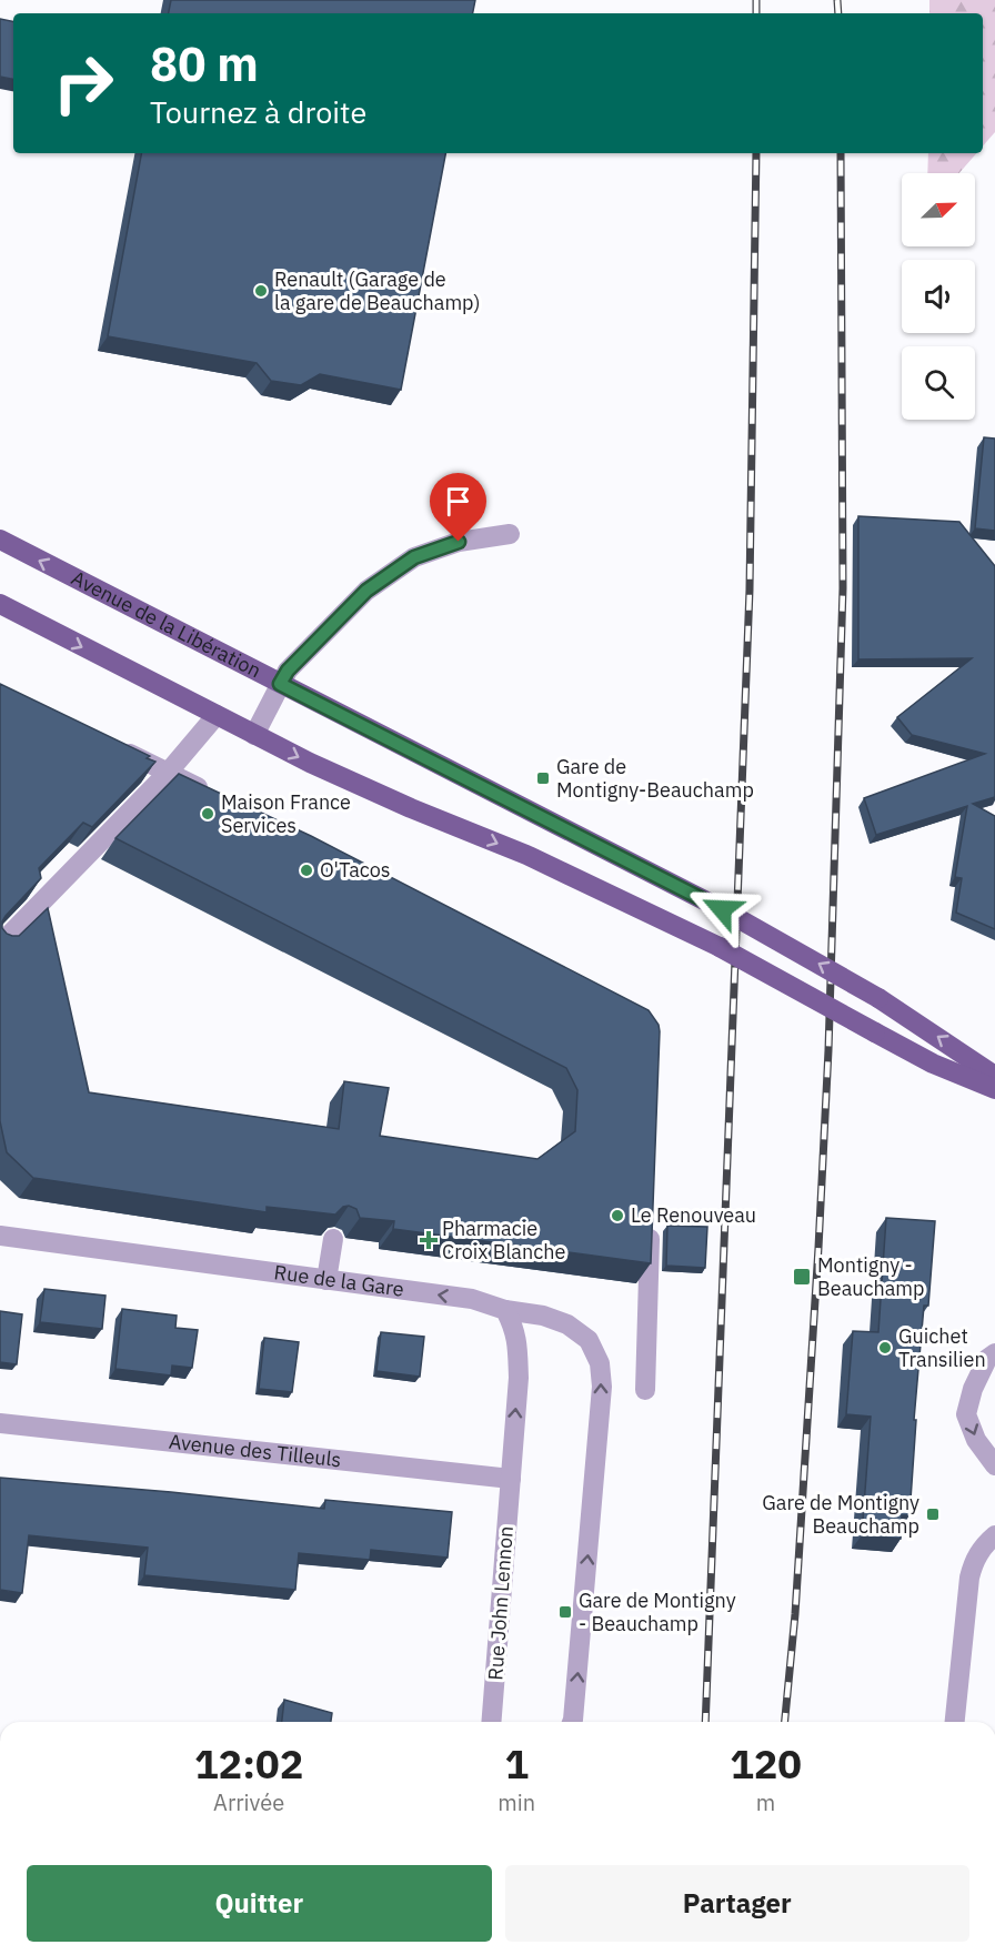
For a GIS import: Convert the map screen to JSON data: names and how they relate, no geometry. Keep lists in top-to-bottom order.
{
  "streets": {
    "main road": ["Avenue de la Libération"],
    "street": ["Rue de la Gare", "Avenue des Tilleuls", "Rue John Lennon"]
  },
  "crossings": [
    ["Avenue des Tilleuls", "Rue John Lennon"]
  ],
  "places": {
    "other": [
      "Renault (Garage de la gare de Beauchamp)",
      "Maison France Services",
      "O'Tacos",
      "Le Renouveau",
      "Guichet Transilien"
    ],
    "transit": [
      "Gare de Montigny-Beauchamp",
      "Montigny - Beauchamp",
      "Gare de Montigny Beauchamp",
      "Gare de Montigny - Beauchamp"
    ],
    "health": ["Pharmacie Croix Blanche"]
  },
  "north": "top right",
  "page": {
    "turn": ["80 m", "Tournez à droite"],
    "eta": [
      "12:02",
      "Arrivée",
      "1",
      "min",
      "120",
      "m"
    ],
    "buttons": ["Quitter", "Partager"]
  }
}
